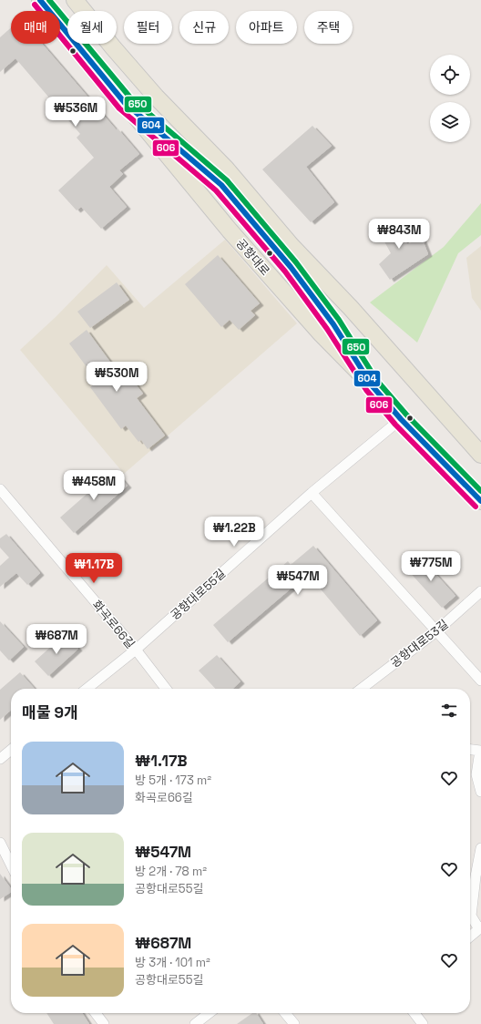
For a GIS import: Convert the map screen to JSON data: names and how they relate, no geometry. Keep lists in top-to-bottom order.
{
  "streets": {
    "main road": ["공항대로"],
    "street": ["공항대로55길", "화곡로66길", "공항대로53길"]
  },
  "crossings": [
    ["공항대로", "공항대로55길"],
    ["공항대로55길", "화곡로66길"]
  ],
  "lines": ["transit line 604", "transit line 650", "transit line 606"],
  "page": {
    "chip": [
      "매매",
      "월세",
      "필터",
      "신규",
      "아파트",
      "주택"
    ],
    "price": [
      "₩536M",
      "₩843M",
      "₩530M",
      "₩458M",
      "₩1.22B",
      "₩775M",
      "₩1.17B",
      "₩547M",
      "₩687M"
    ],
    "heading": "매물 9개",
    "list": [
      {
        "name": "₩1.17B",
        "note": "방 5개 · 173 m² · 화곡로66길"
      },
      {
        "name": "₩547M",
        "note": "방 2개 · 78 m² · 공항대로55길"
      },
      {
        "name": "₩687M",
        "note": "방 3개 · 101 m² · 공항대로55길"
      }
    ]
  }
}
